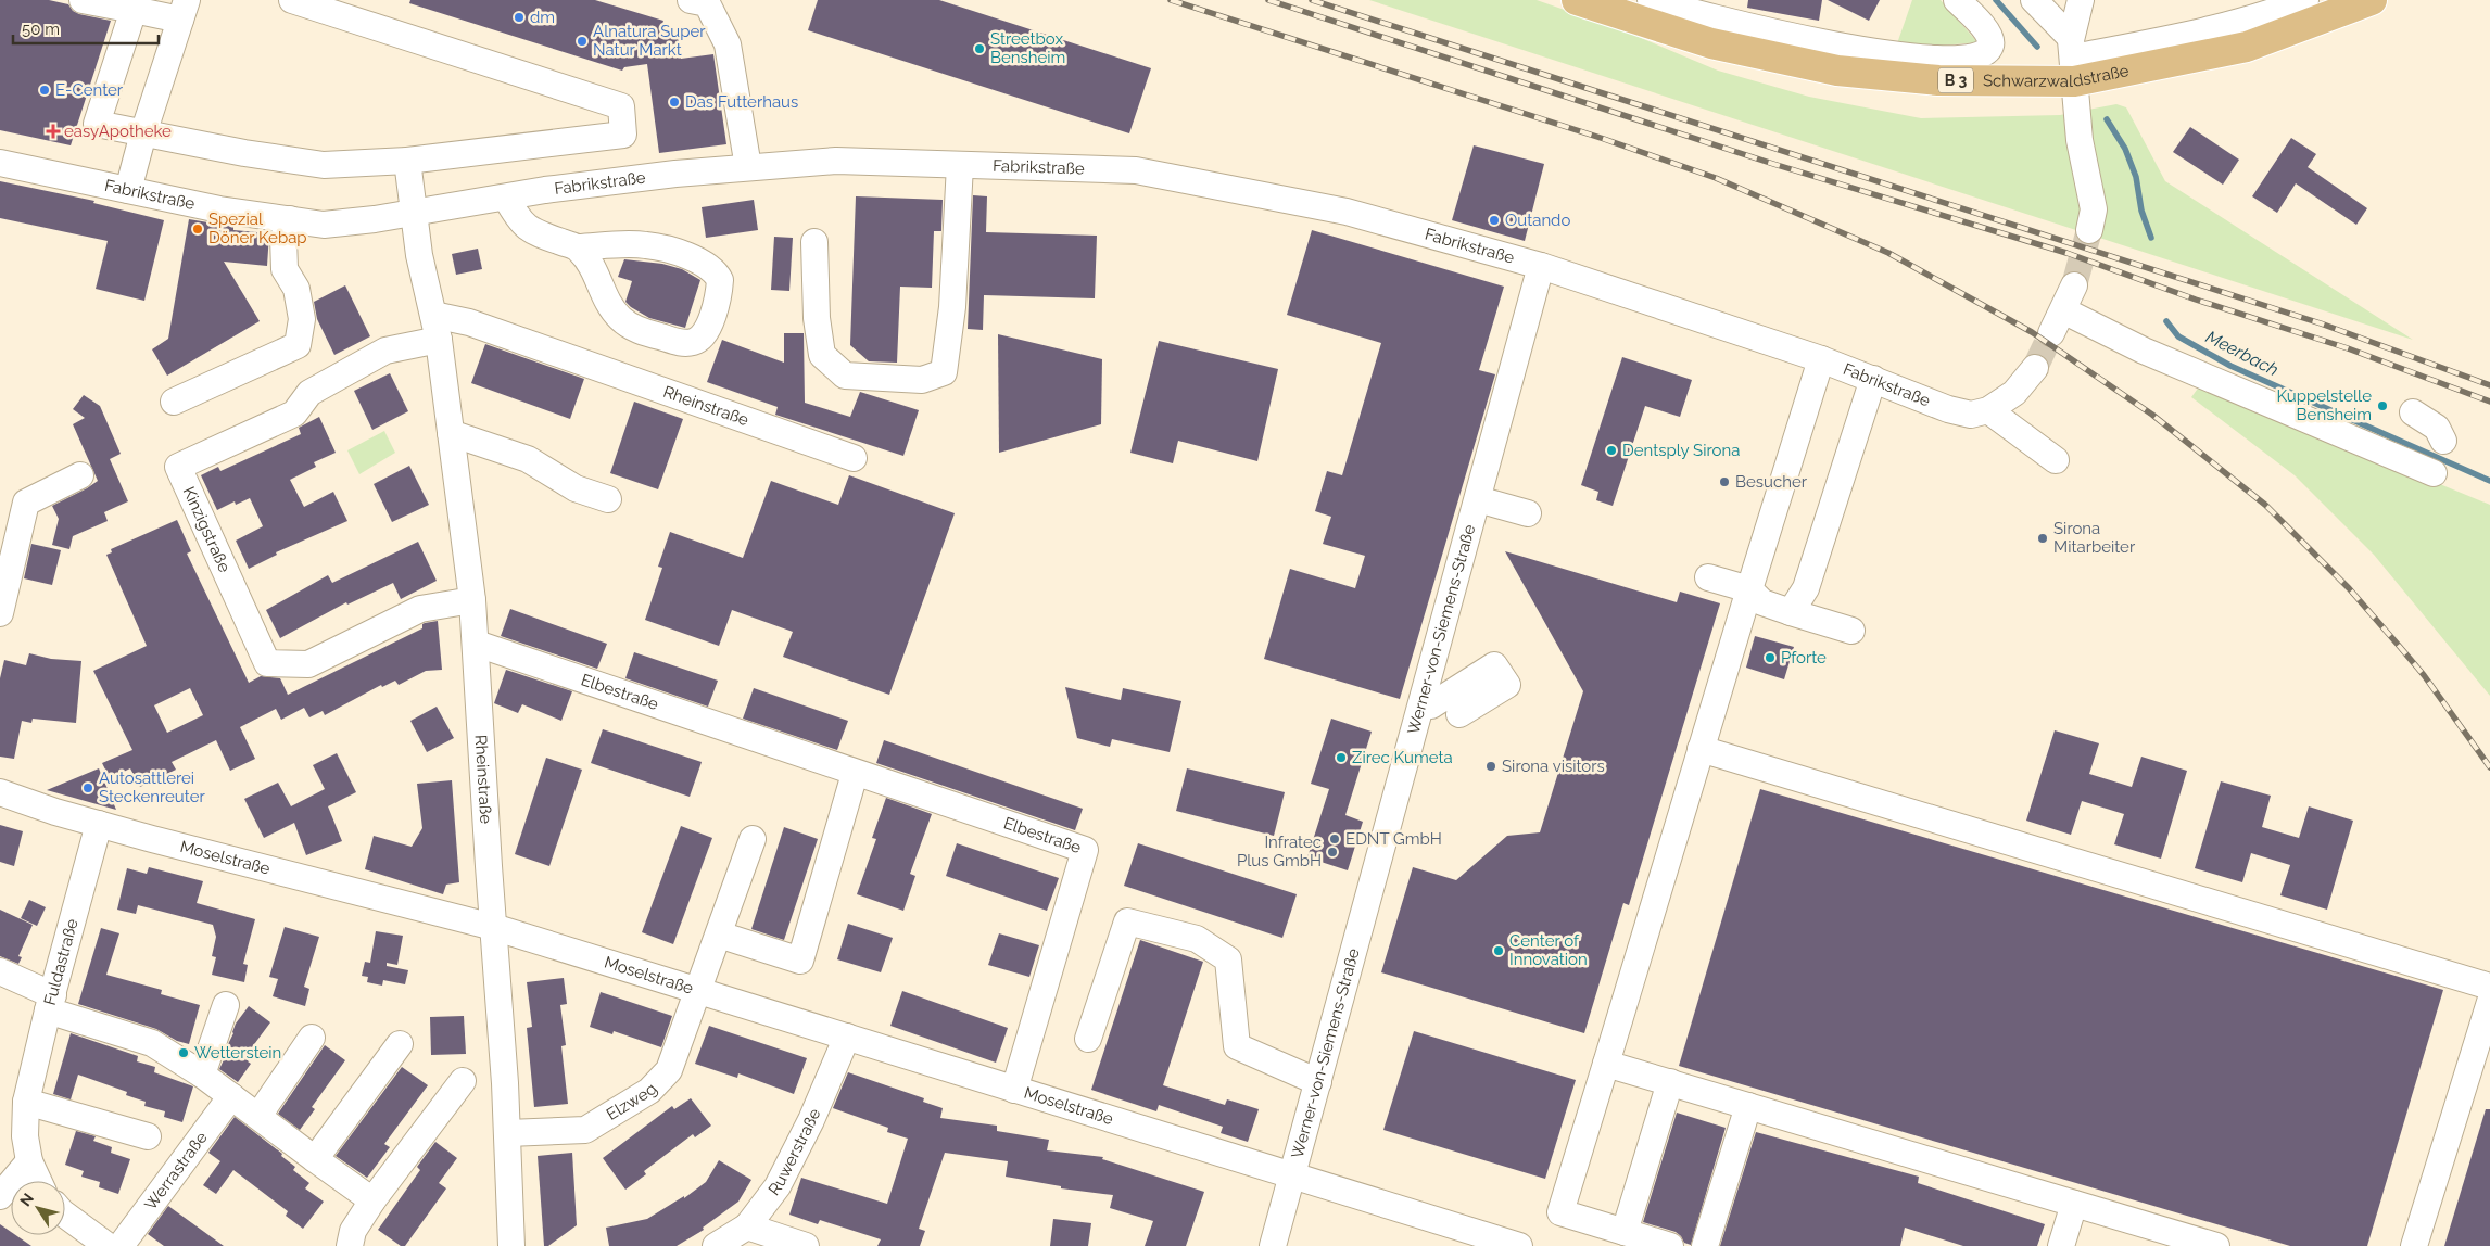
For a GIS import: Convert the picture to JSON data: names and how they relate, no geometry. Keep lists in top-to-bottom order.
{
  "streets": {
    "main road": ["Schwarzwaldstraße", "B 3"],
    "street": [
      "Fabrikstraße",
      "Rheinstraße",
      "Kinzigstraße",
      "Werner-von-Siemens-Straße",
      "Elbestraße",
      "Moselstraße",
      "Fuldastraße",
      "Elzweg",
      "Ruwerstraße",
      "Werrastraße"
    ]
  },
  "crossings": [
    ["Fabrikstraße", "Rheinstraße"],
    ["Fabrikstraße", "Werner-von-Siemens-Straße"],
    ["Rheinstraße", "Kinzigstraße"],
    ["Rheinstraße", "Elbestraße"],
    ["Rheinstraße", "Moselstraße"],
    ["Rheinstraße", "Elzweg"],
    ["Werner-von-Siemens-Straße", "Moselstraße"],
    ["Elbestraße", "Moselstraße"],
    ["Moselstraße", "Fuldastraße"],
    ["Moselstraße", "Elzweg"],
    ["Moselstraße", "Ruwerstraße"]
  ],
  "water": ["Meerbach"],
  "places": {
    "other": [
      "dm",
      "Alnatura Super Natur Markt",
      "Streetbox Bensheim",
      "E-Center",
      "Das Futterhaus",
      "Outando",
      "Spezial Döner Kebap",
      "Kuppelstelle Bensheim",
      "Dentsply Sirona",
      "Besucher",
      "Sirona Mitarbeiter",
      "Pforte",
      "Zirec Kumeta",
      "Sirona visitors",
      "Autosattlerei Steckenreuter",
      "EDNT GmbH",
      "Infratec Plus GmbH",
      "Center of Innovation",
      "Wetterstein"
    ],
    "health": ["easyApotheke"]
  },
  "scale_bar": "50 m",
  "north": "top left"
}
